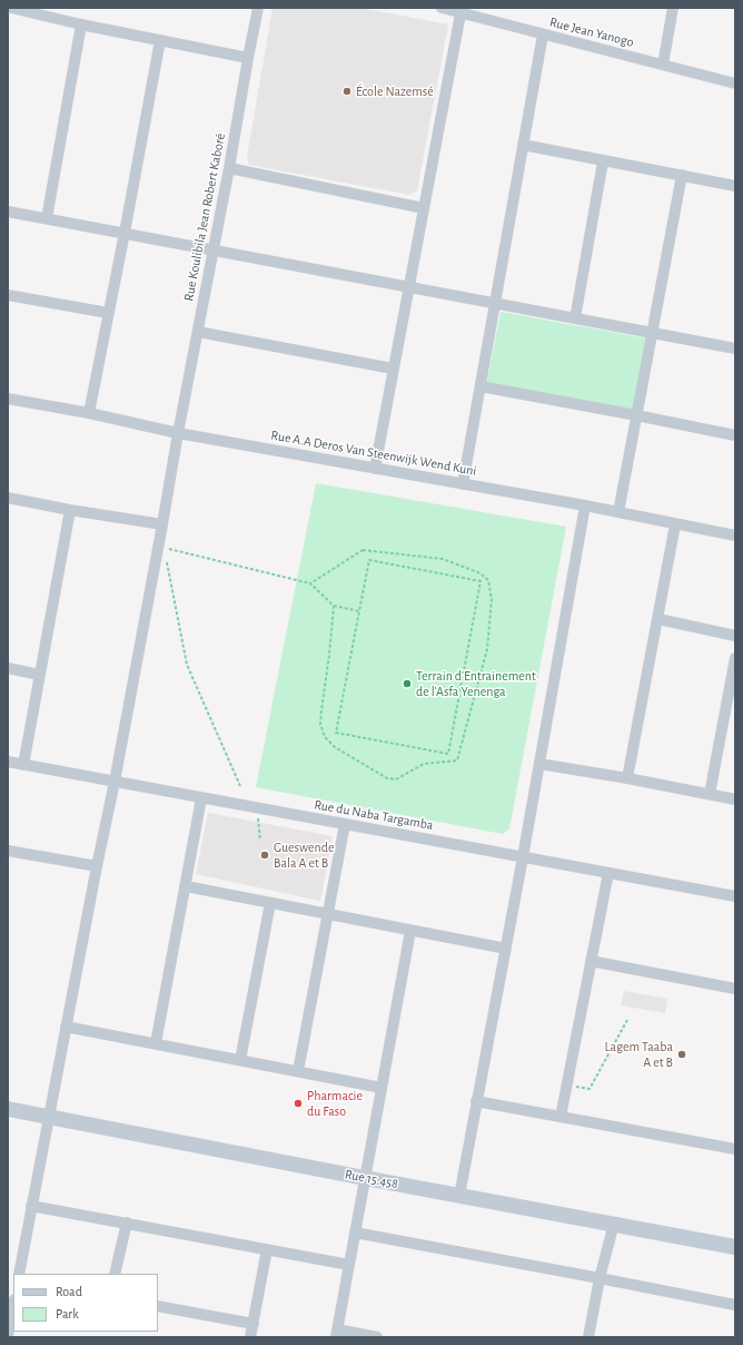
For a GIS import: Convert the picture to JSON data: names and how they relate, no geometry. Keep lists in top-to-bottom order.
{
  "streets": {
    "main road": ["Rue 15.458"],
    "street": [
      "Rue Jean Yanogo",
      "Rue Koulibila Jean Robert Kaboré",
      "Rue A.A Deros Van Steenwijk Wend Kuni",
      "Rue du Naba Targamba"
    ]
  },
  "crossings": [
    ["Rue Koulibila Jean Robert Kaboré", "Rue A.A Deros Van Steenwijk Wend Kuni"],
    ["Rue Koulibila Jean Robert Kaboré", "Rue du Naba Targamba"],
    ["Rue Koulibila Jean Robert Kaboré", "Rue 15.458"]
  ],
  "places": [
    "École Nazemsé",
    "Terrain d'Entrainement de l'Asfa Yenenga",
    "Gueswende Bala A et B",
    "Lagem Taaba A et B",
    "Pharmacie du Faso"
  ],
  "legend": ["Road", "Park"]
}
